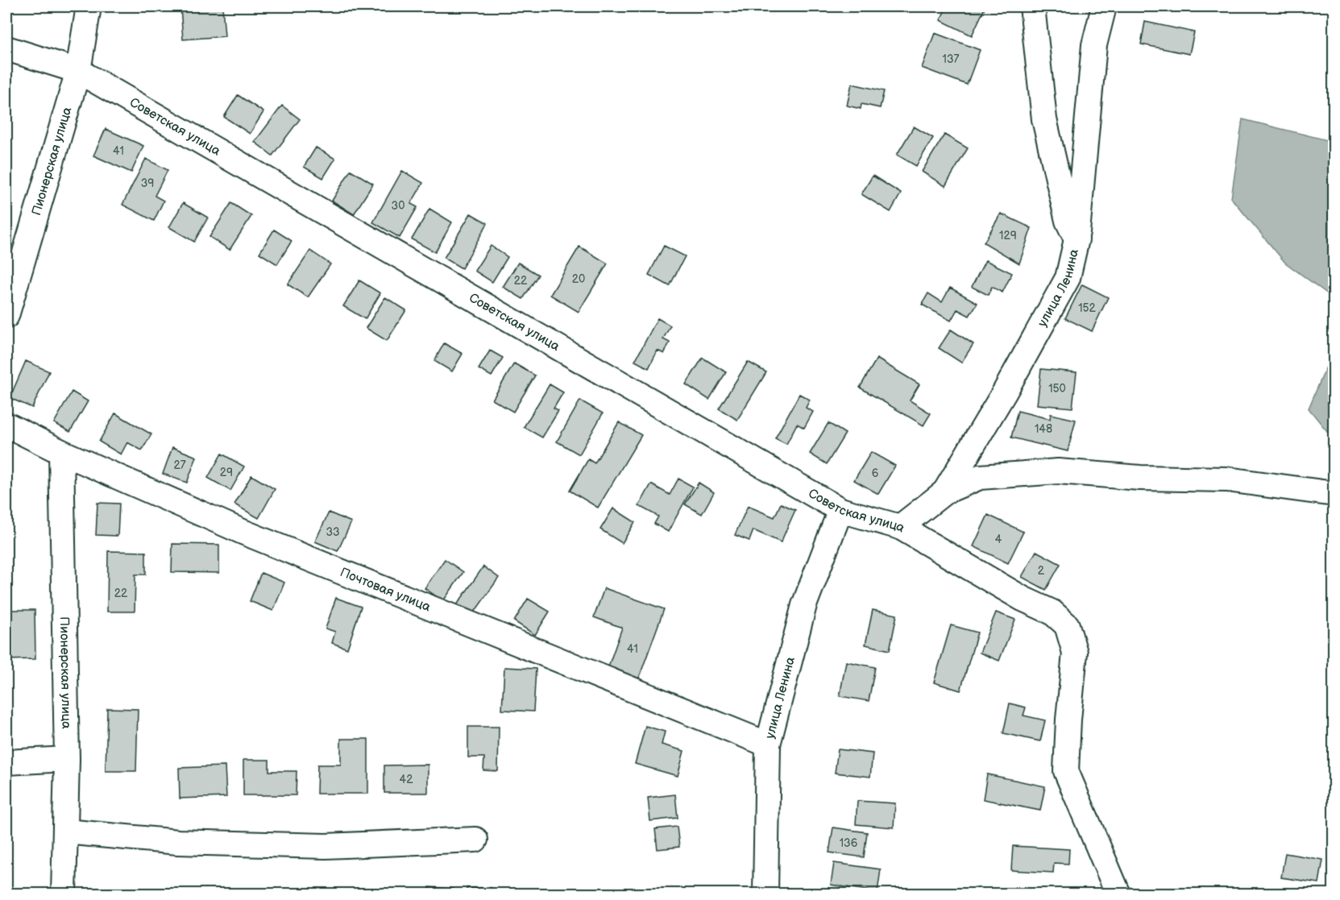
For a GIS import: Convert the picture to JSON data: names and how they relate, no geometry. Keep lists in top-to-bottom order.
{
  "streets": {
    "street": [
      "Советская улица",
      "Пионерская улица",
      "улица Ленина",
      "Почтовая улица"
    ]
  },
  "crossings": [
    ["Советская улица", "Пионерская улица"],
    ["Советская улица", "улица Ленина"],
    ["Пионерская улица", "Почтовая улица"],
    ["улица Ленина", "Почтовая улица"]
  ],
  "house_numbers": [
    "137",
    "41",
    "39",
    "30",
    "129",
    "20",
    "22",
    "152",
    "150",
    "148",
    "27",
    "29",
    "6",
    "33",
    "4",
    "2",
    "22",
    "41",
    "42",
    "136"
  ]
}
